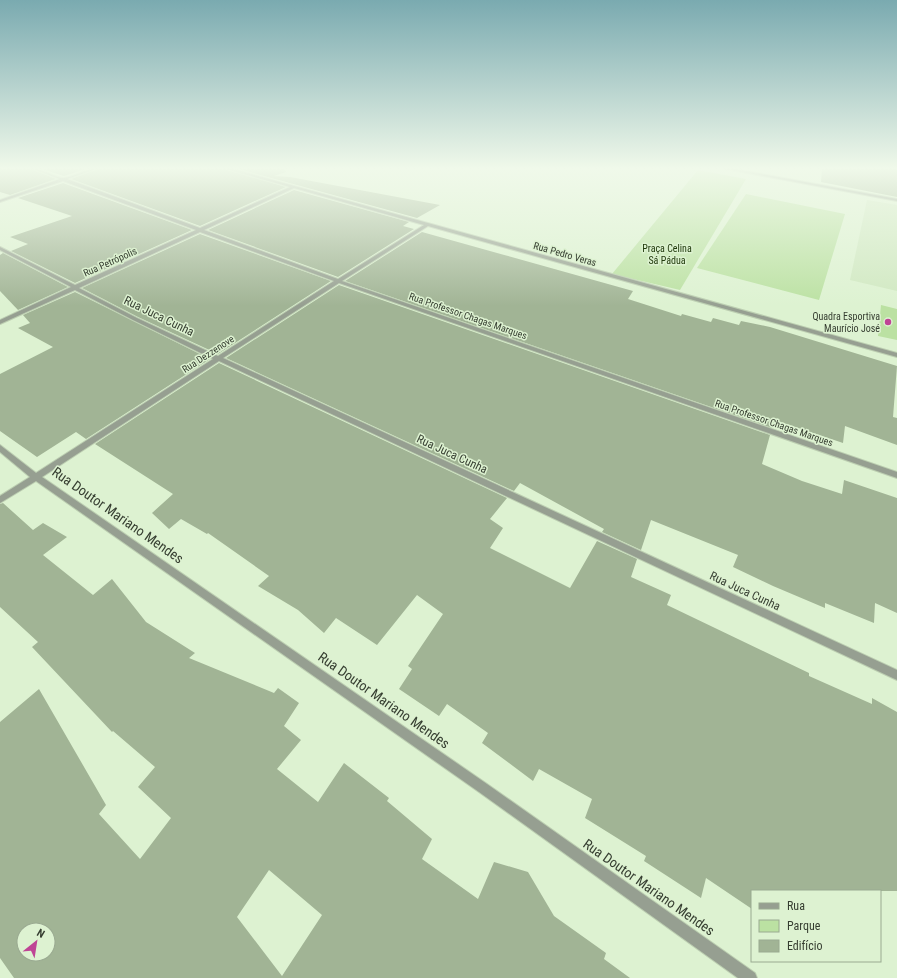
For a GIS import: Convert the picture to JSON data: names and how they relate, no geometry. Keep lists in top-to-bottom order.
{
  "streets": {
    "street": [
      "Rua Pedro Veras",
      "Rua Petrópolis",
      "Rua Juca Cunha",
      "Rua Professor Chagas Marques",
      "Rua Dezzenove",
      "Rua Doutor Mariano Mendes"
    ]
  },
  "crossings": [
    ["Rua Pedro Veras", "Rua Dezzenove"],
    ["Rua Petrópolis", "Rua Juca Cunha"],
    ["Rua Petrópolis", "Rua Professor Chagas Marques"],
    ["Rua Juca Cunha", "Rua Dezzenove"],
    ["Rua Professor Chagas Marques", "Rua Dezzenove"],
    ["Rua Dezzenove", "Rua Doutor Mariano Mendes"]
  ],
  "parks": ["Praça Celina Sá Pádua"],
  "places": ["Quadra Esportiva Maurício José"],
  "legend": ["Rua", "Parque", "Edifício"],
  "north": "top right"
}
